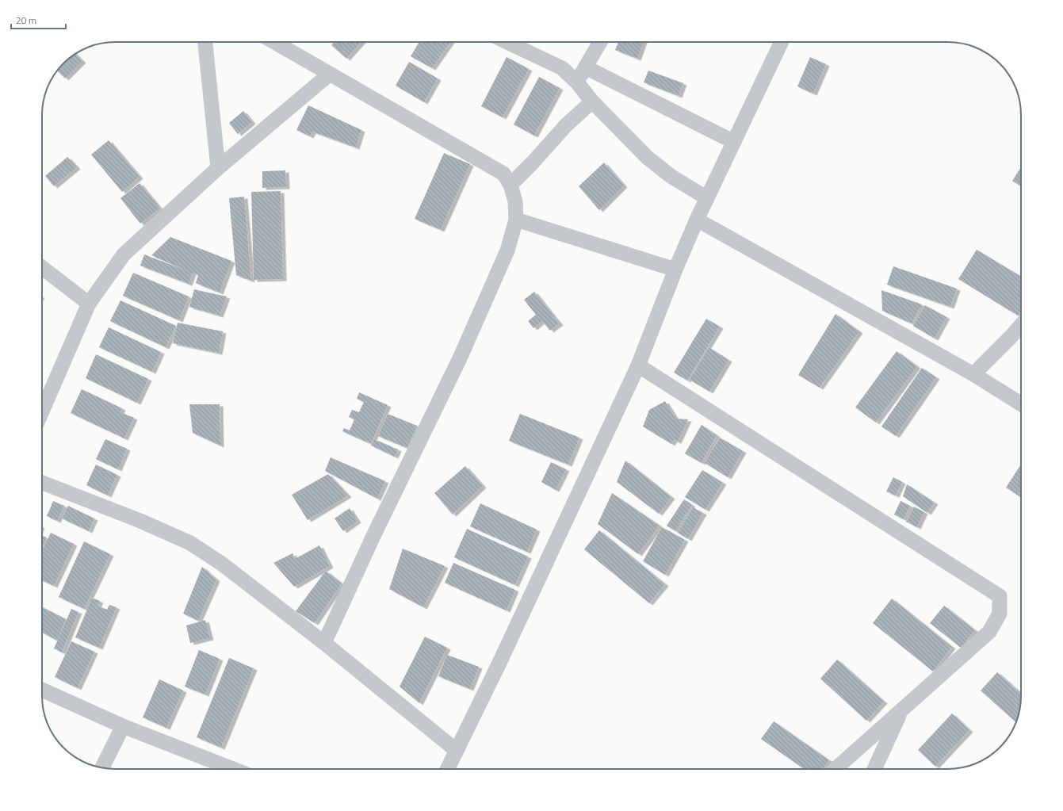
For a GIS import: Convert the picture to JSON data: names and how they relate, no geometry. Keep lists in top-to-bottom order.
{
  "scale_bar": "20 m"
}
